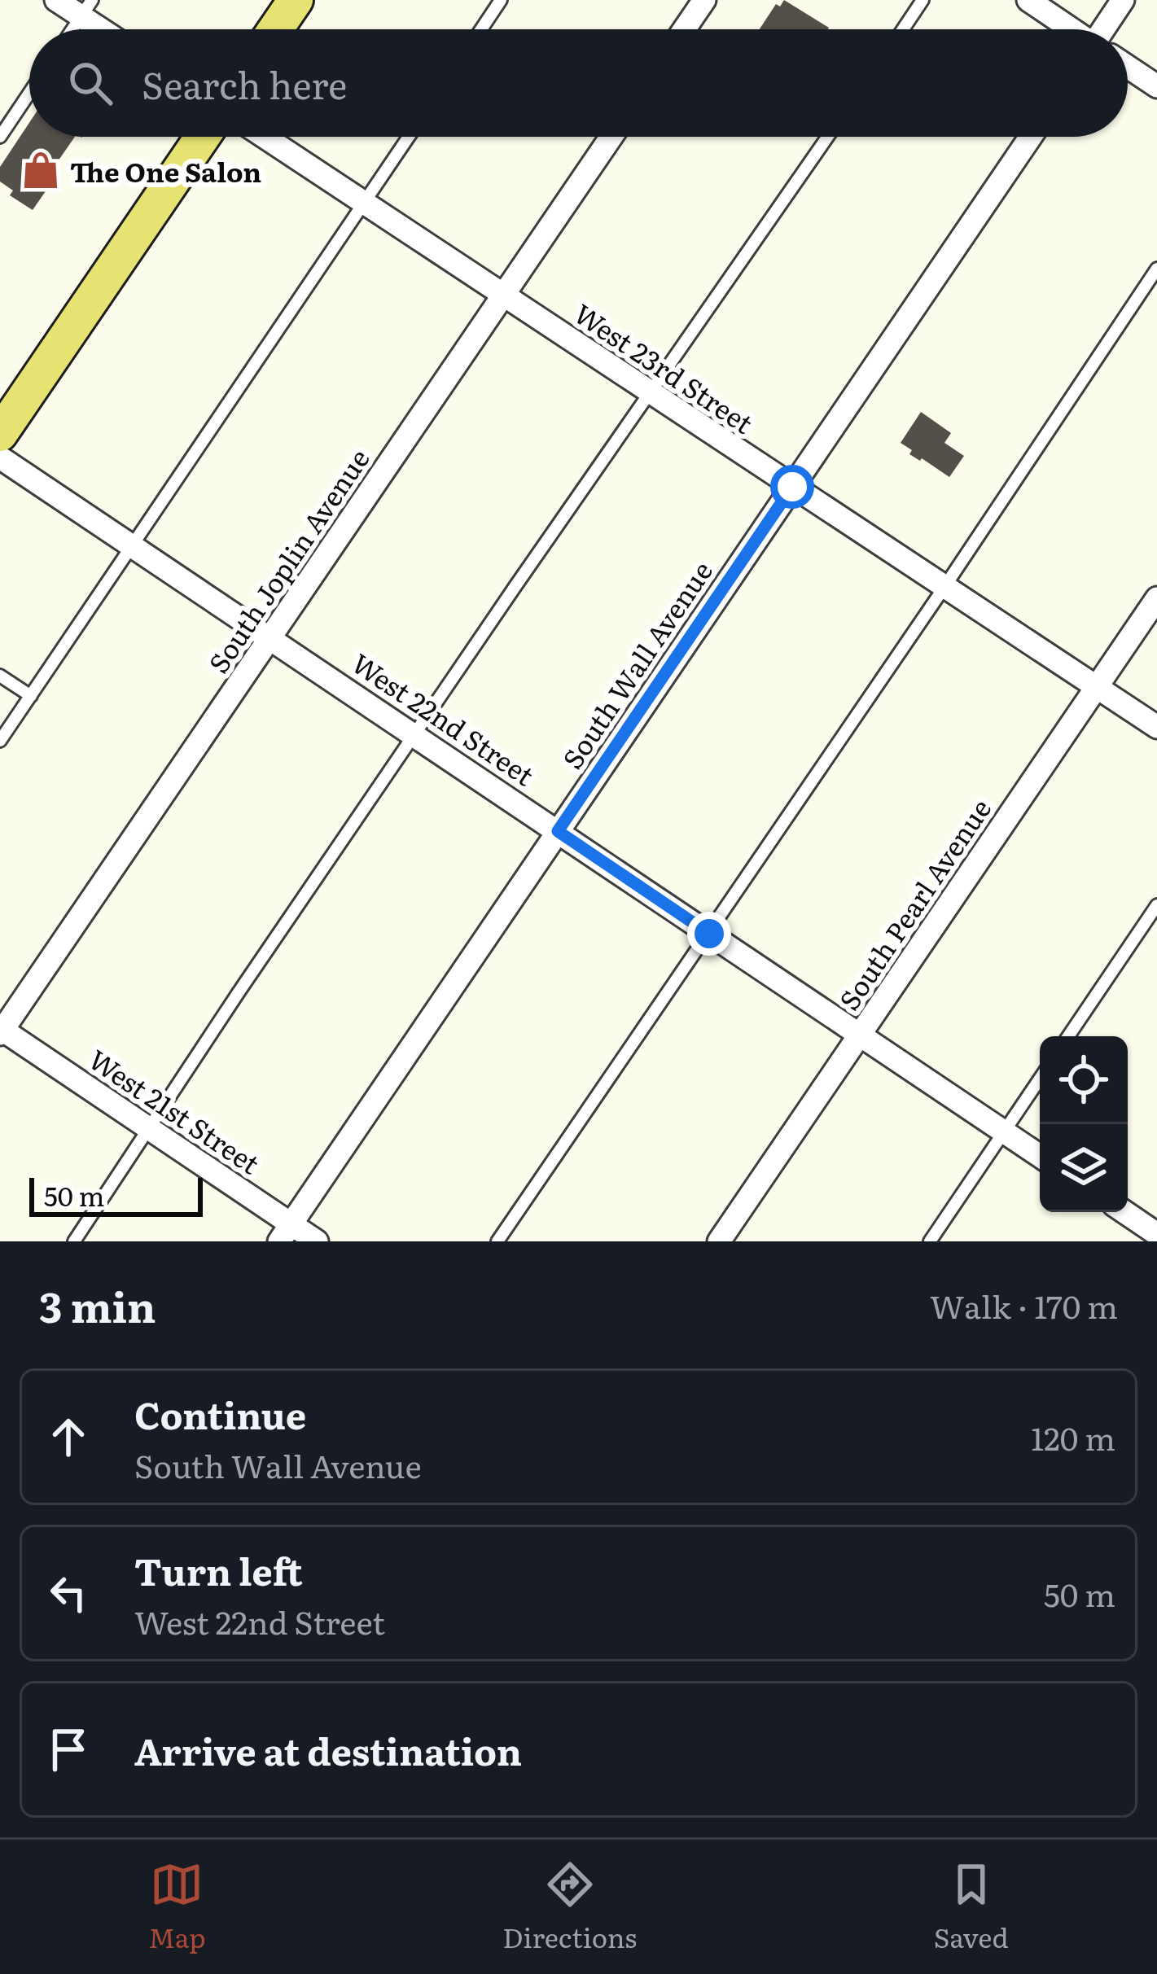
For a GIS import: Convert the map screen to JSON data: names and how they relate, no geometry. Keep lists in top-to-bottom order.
{
  "streets": {
    "street": [
      "West 23rd Street",
      "South Joplin Avenue",
      "South Wall Avenue",
      "West 22nd Street",
      "South Pearl Avenue",
      "West 21st Street"
    ]
  },
  "crossings": [
    ["West 23rd Street", "South Joplin Avenue"],
    ["West 23rd Street", "South Wall Avenue"],
    ["West 23rd Street", "South Pearl Avenue"],
    ["South Joplin Avenue", "West 22nd Street"],
    ["South Joplin Avenue", "West 21st Street"],
    ["South Wall Avenue", "West 22nd Street"],
    ["South Wall Avenue", "West 21st Street"],
    ["West 22nd Street", "South Pearl Avenue"]
  ],
  "places": {
    "shop": ["The One Salon"]
  },
  "scale_bar": "50 m",
  "page": {
    "search": "Search here",
    "scale": "50 m",
    "heading": ["3 min", "Walk · 170 m"],
    "list": [
      ["Continue", "South Wall Avenue", "120 m"],
      ["Turn left", "West 22nd Street", "50 m"],
      "Arrive at destination"
    ],
    "nav": ["Map", "Directions", "Saved"]
  }
}
